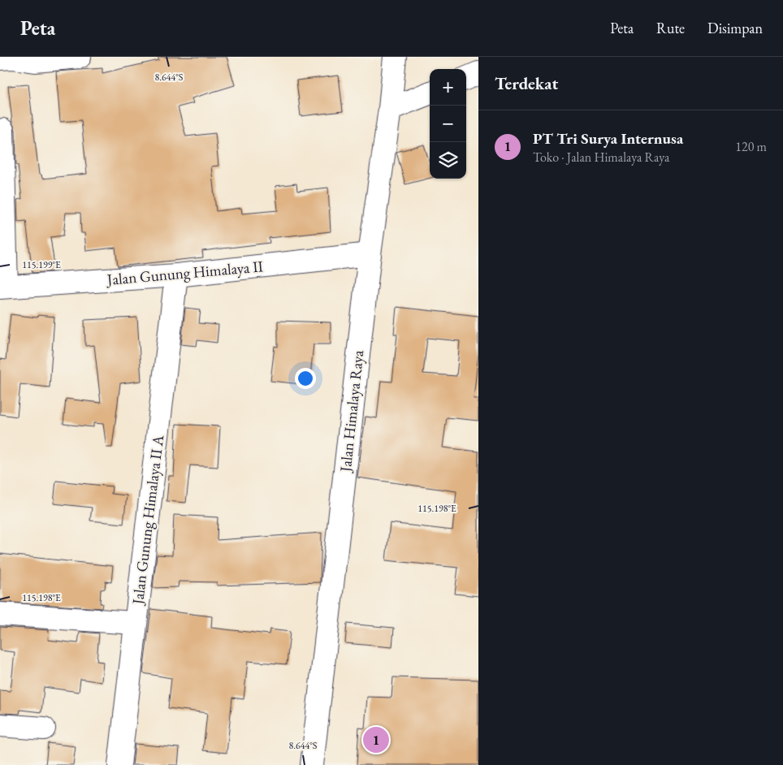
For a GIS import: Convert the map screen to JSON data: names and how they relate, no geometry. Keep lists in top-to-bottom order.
{
  "streets": {
    "street": ["Jalan Gunung Himalaya II", "Jalan Himalaya Raya", "Jalan Gunung Himalaya II A"]
  },
  "crossings": [
    ["Jalan Gunung Himalaya II", "Jalan Himalaya Raya"],
    ["Jalan Gunung Himalaya II", "Jalan Gunung Himalaya II A"]
  ],
  "page": {
    "header": "Peta",
    "nav": ["Peta", "Rute", "Disimpan"],
    "heading": "Terdekat",
    "map_buttons": ["+", "−"],
    "list": [
      {
        "mark": "1",
        "name": "PT Tri Surya Internusa",
        "note": "Toko · Jalan Himalaya Raya",
        "value": "120 m"
      }
    ],
    "pins": "1"
  },
  "coordinates": ["8.644°S", "115.199°E", "115.198°E"]
}
